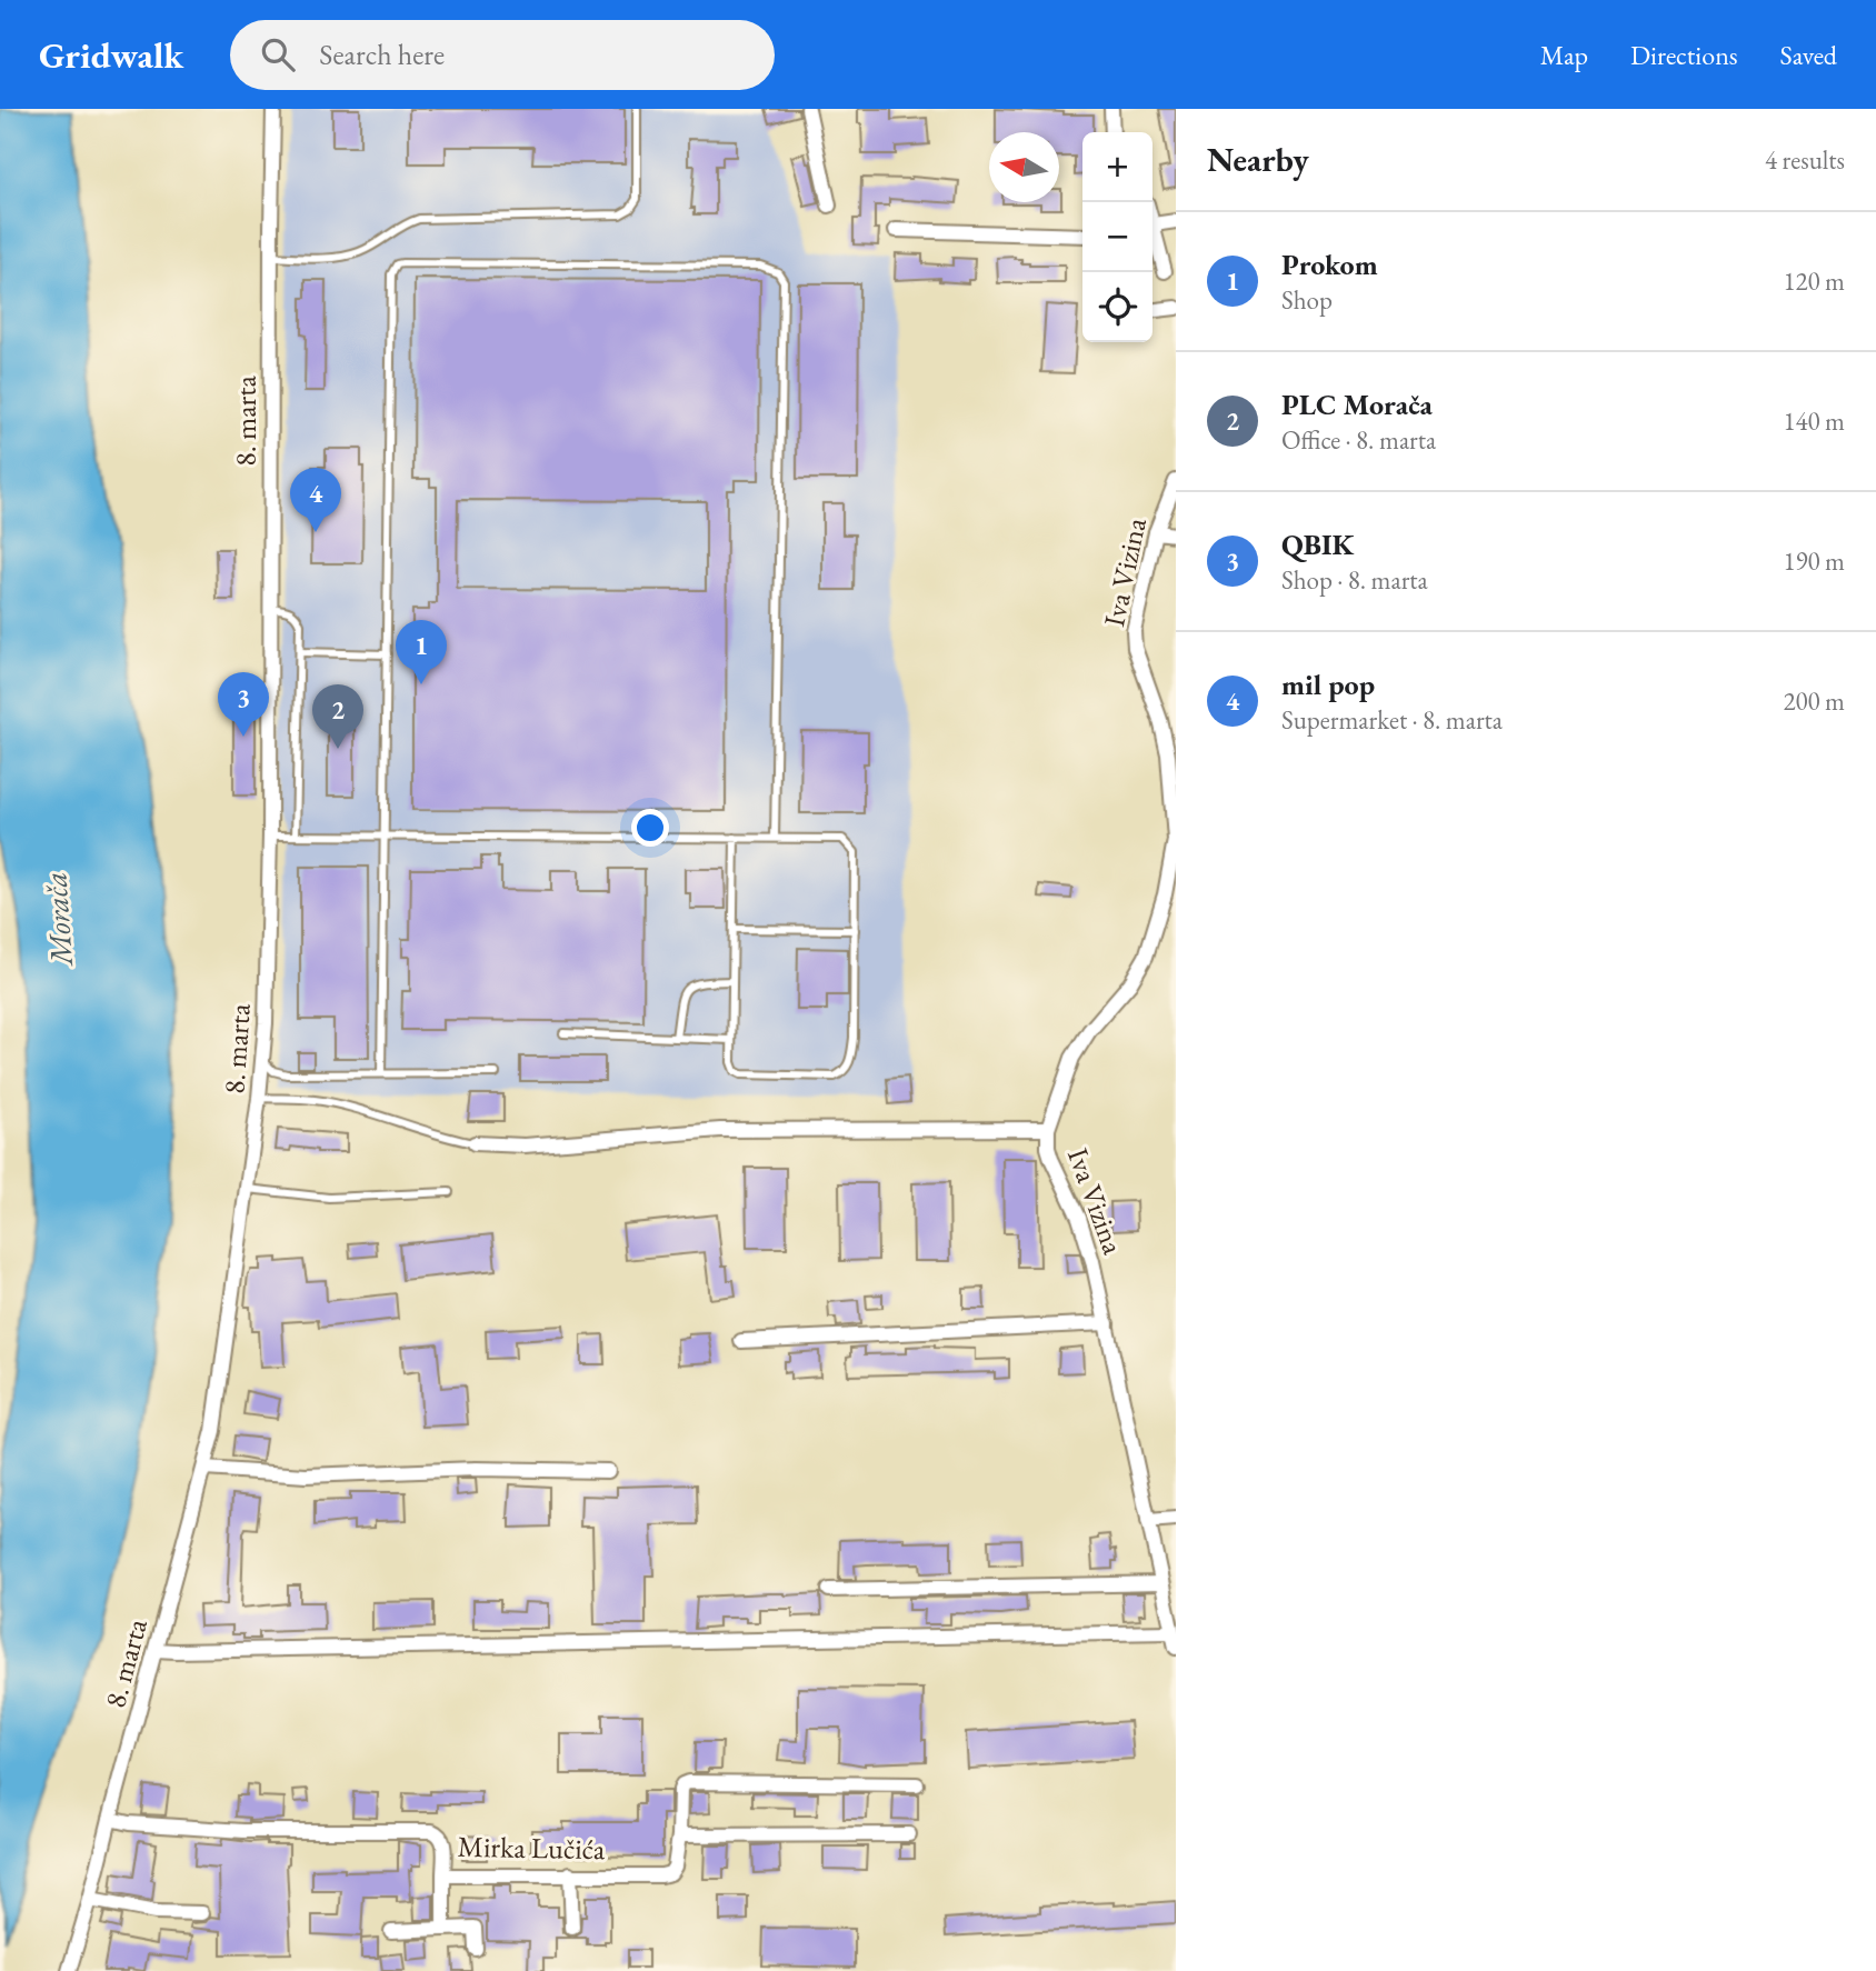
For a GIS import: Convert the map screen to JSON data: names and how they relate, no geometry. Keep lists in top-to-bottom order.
{
  "streets": {
    "street": ["8. marta", "Iva Vizina", "Mirka Lučića"]
  },
  "crossings": [
    ["8. marta", "Mirka Lučića"]
  ],
  "water": ["Morača"],
  "north": "left",
  "page": {
    "header": "Gridwalk",
    "search": "Search here",
    "nav": ["Map", "Directions", "Saved"],
    "heading": ["Nearby", "4 results"],
    "map_buttons": ["+", "−"],
    "list": [
      {
        "mark": "1",
        "name": "Prokom",
        "note": "Shop",
        "value": "120 m"
      },
      {
        "mark": "2",
        "name": "PLC Morača",
        "note": "Office · 8. marta",
        "value": "140 m"
      },
      {
        "mark": "3",
        "name": "QBIK",
        "note": "Shop · 8. marta",
        "value": "190 m"
      },
      {
        "mark": "4",
        "name": "mil pop",
        "note": "Supermarket · 8. marta",
        "value": "200 m"
      }
    ],
    "pins": [
      "4",
      "1",
      "3",
      "2"
    ]
  }
}
